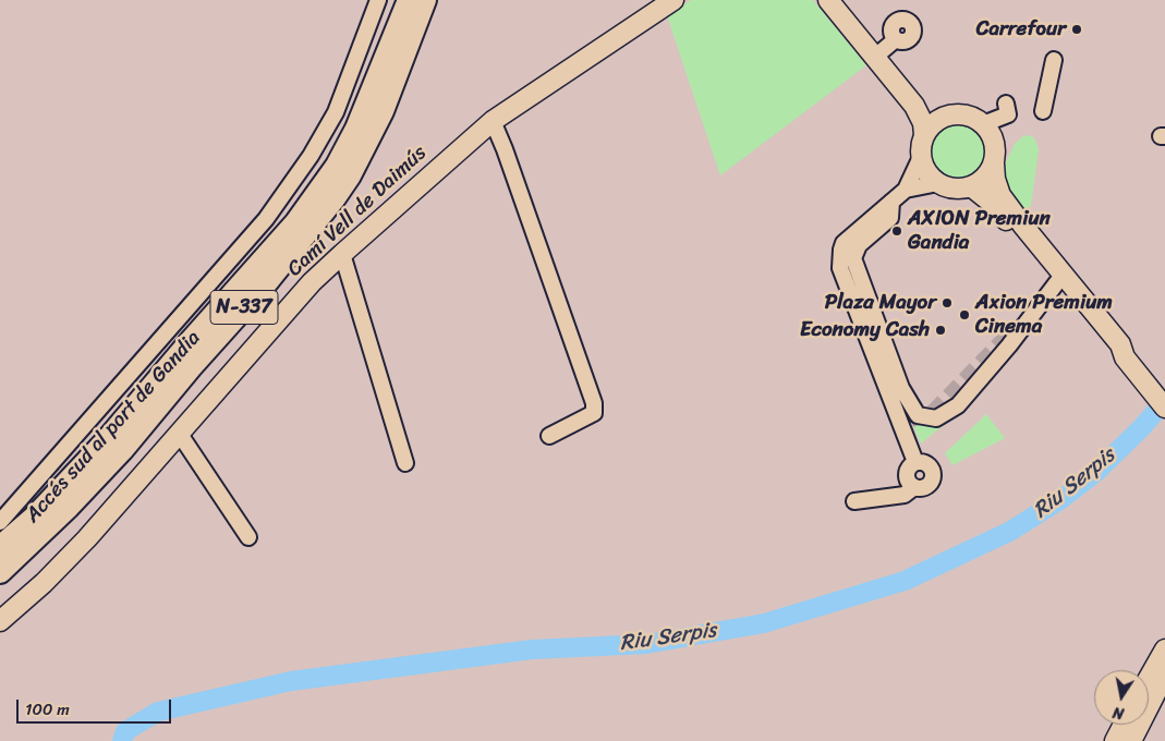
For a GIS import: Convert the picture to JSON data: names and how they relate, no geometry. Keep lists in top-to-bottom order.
{
  "streets": {
    "highway": ["N-337", "Accés sud al port de Gandia"],
    "main road": ["Camí Vell de Daimús"]
  },
  "water": ["Riu Serpis"],
  "places": [
    "Carrefour",
    "AXION Premiun Gandia",
    "Plaza Mayor",
    "Axion Premium Cinema",
    "Economy Cash"
  ],
  "scale_bar": "100 m",
  "north": "bottom"
}
